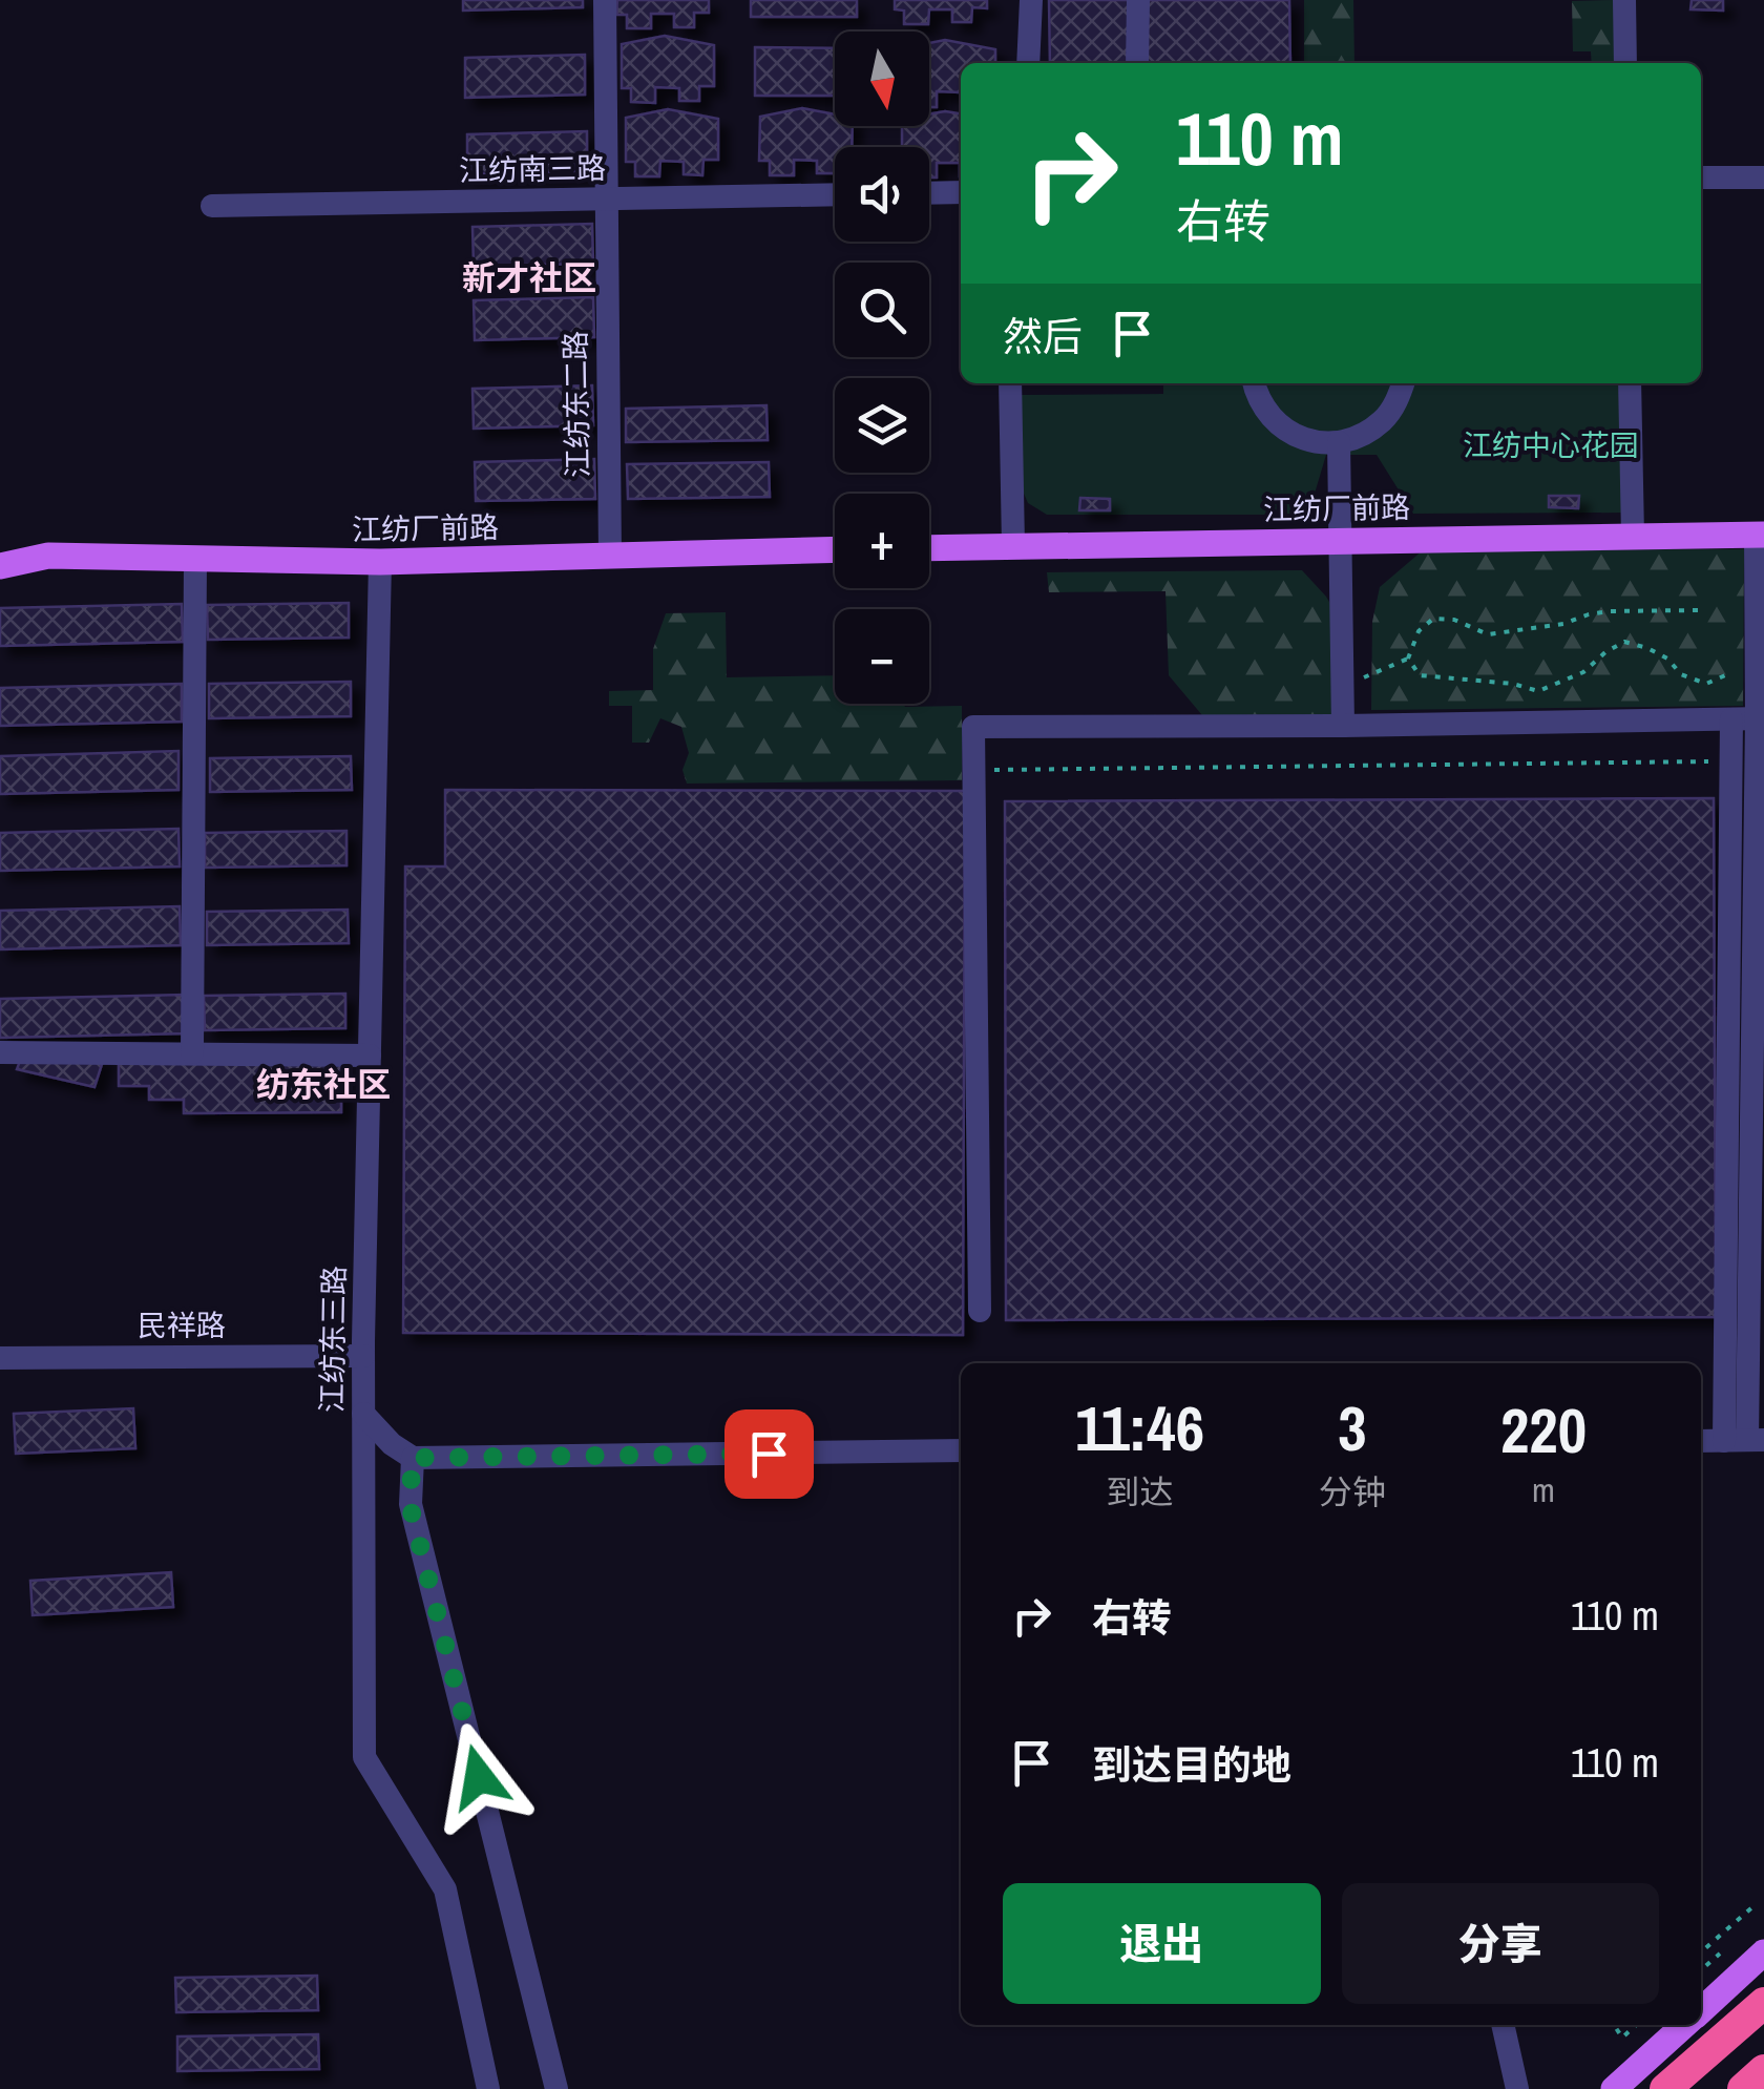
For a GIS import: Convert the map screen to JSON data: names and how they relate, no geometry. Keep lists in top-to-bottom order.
{
  "streets": {
    "main road": ["江纺厂前路"],
    "street": [
      "江纺南三路",
      "江纺东二路",
      "民祥路",
      "江纺东三路"
    ]
  },
  "crossings": [
    ["江纺南三路", "江纺东二路"],
    ["江纺东二路", "江纺厂前路"],
    ["江纺厂前路", "江纺东三路"],
    ["民祥路", "江纺东三路"]
  ],
  "districts": ["新才社区", "纺东社区"],
  "parks": ["江纺中心花园"],
  "north": "bottom",
  "page": {
    "map_buttons": ["+", "−"],
    "turn": ["110 m", "右转"],
    "then": "然后",
    "eta": [
      "11:46",
      "到达",
      "3",
      "分钟",
      "220",
      "m"
    ],
    "list": [
      {
        "name": "右转",
        "value": "110 m"
      },
      {
        "name": "到达目的地",
        "value": "110 m"
      }
    ],
    "buttons": ["退出", "分享"]
  }
}
